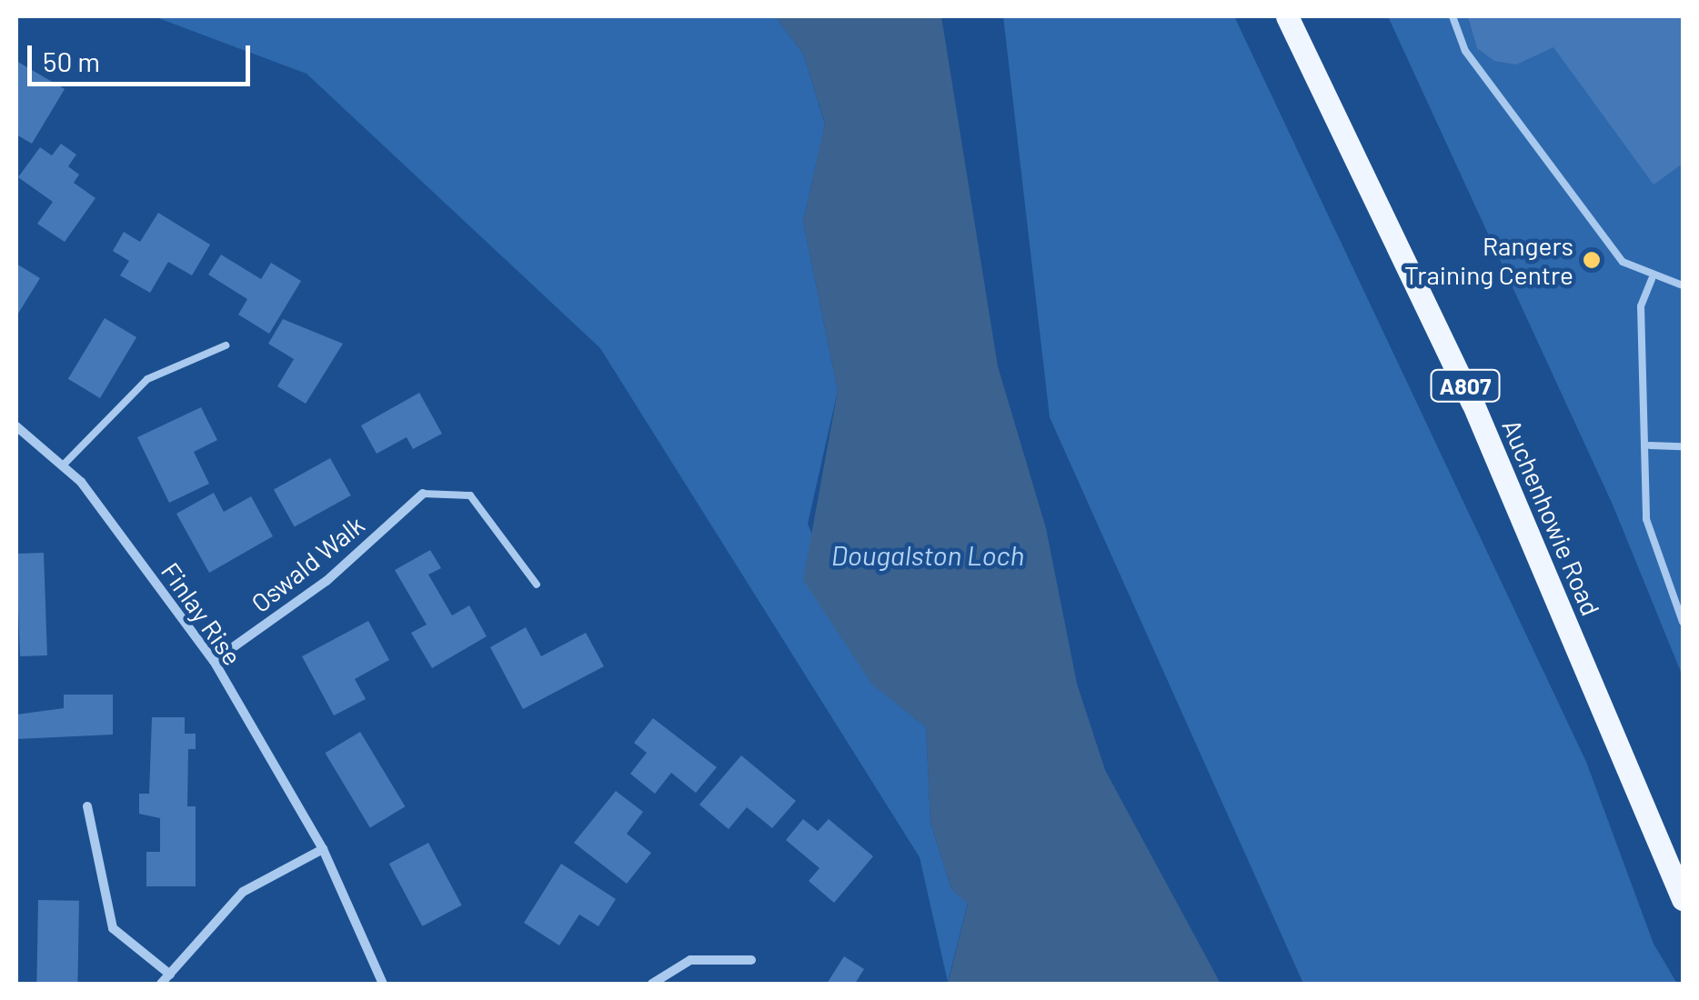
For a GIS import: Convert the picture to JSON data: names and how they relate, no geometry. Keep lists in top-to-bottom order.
{
  "streets": {
    "main road": ["A807", "Auchenhowie Road"],
    "street": ["Oswald Walk", "Finlay Rise"]
  },
  "crossings": [
    ["Oswald Walk", "Finlay Rise"]
  ],
  "water": ["Dougalston Loch"],
  "places": ["Rangers Training Centre"],
  "scale_bar": "50 m"
}
